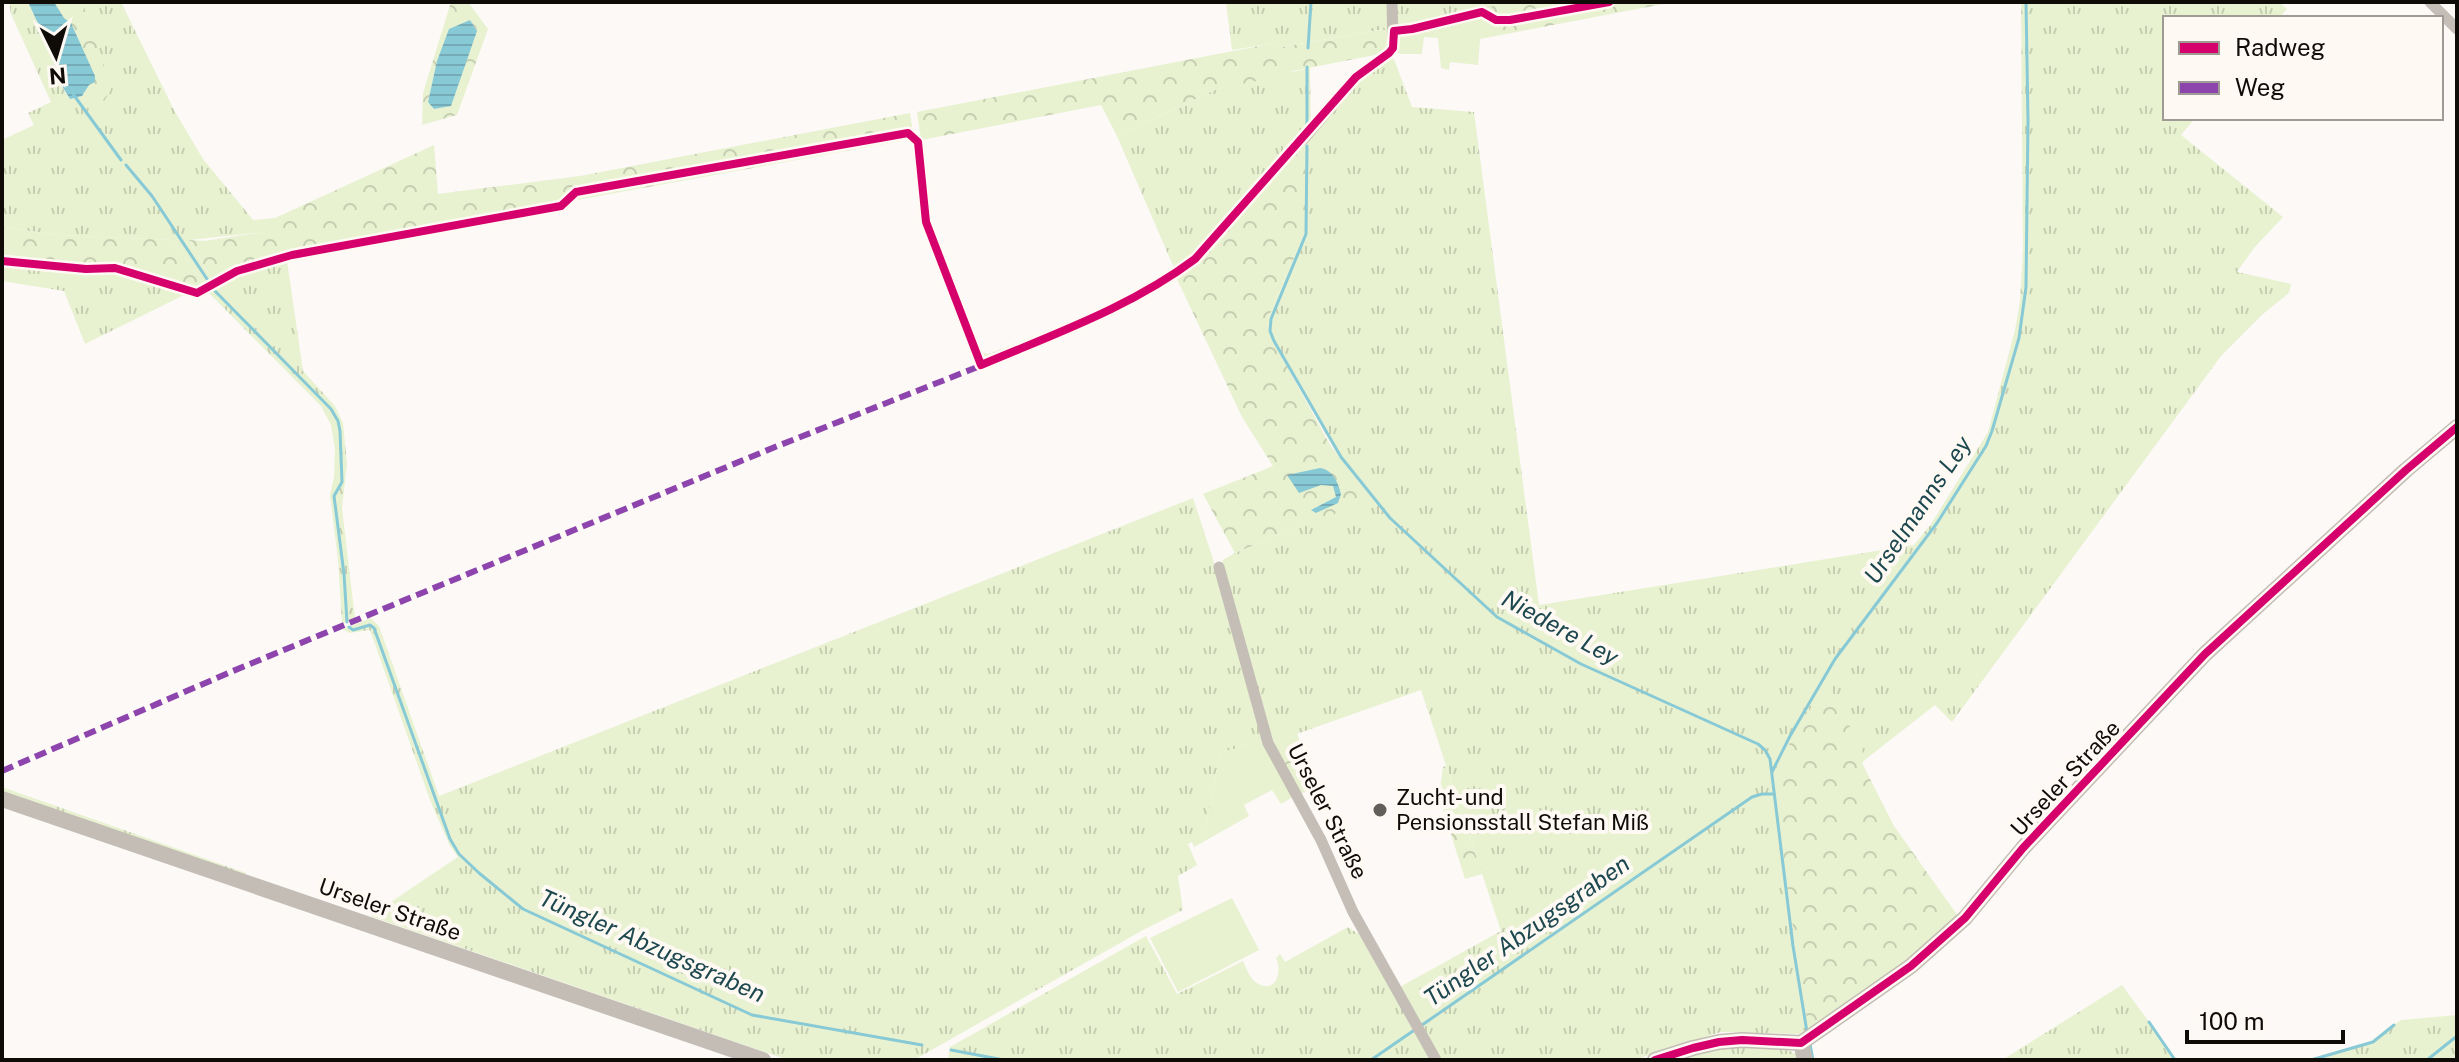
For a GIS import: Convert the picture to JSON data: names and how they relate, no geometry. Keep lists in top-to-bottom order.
{
  "streets": {
    "street": ["Urseler Straße"]
  },
  "water": ["Urselmanns Ley", "Niedere Ley", "Tüngler Abzugsgraben"],
  "places": ["Zucht- und Pensionsstall Stefan Miß"],
  "legend": ["Radweg", "Weg"],
  "scale_bar": "100 m",
  "north": "bottom"
}
